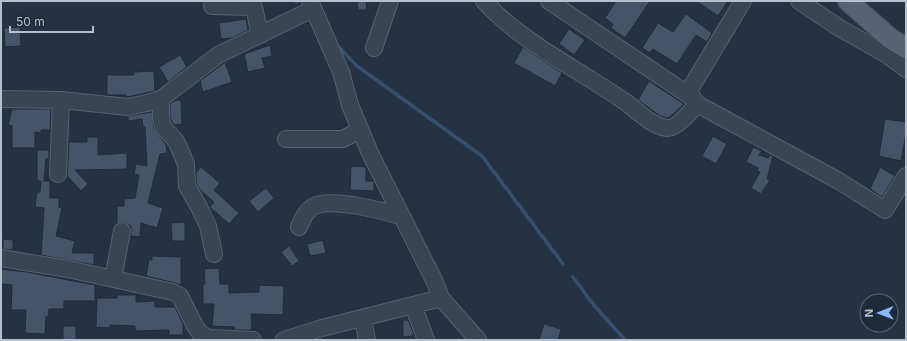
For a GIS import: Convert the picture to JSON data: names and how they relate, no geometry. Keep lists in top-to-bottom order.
{
  "scale_bar": "50 m",
  "north": "left"
}
